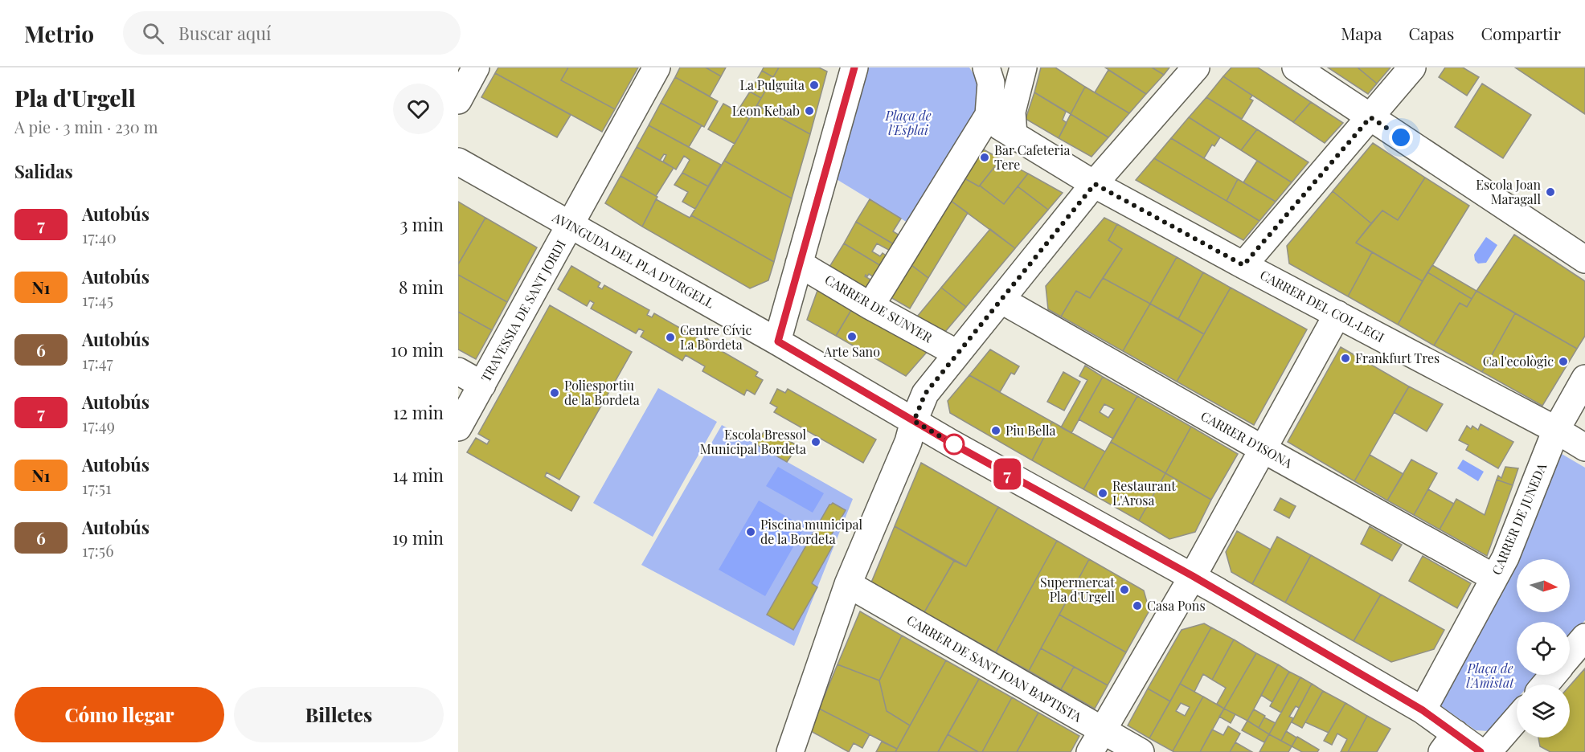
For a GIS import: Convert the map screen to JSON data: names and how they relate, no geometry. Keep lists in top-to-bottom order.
{
  "streets": {
    "street": [
      "AVINGUDA DEL PLA D'URGELL",
      "CARRER DEL COL·LEGI",
      "CARRER DE SUNYER",
      "TRAVESSIA DE SANT JORDI",
      "CARRER D'ISONA",
      "CARRER DE JUNEDA",
      "CARRER DE SANT JOAN BAPTISTA"
    ]
  },
  "crossings": [
    ["AVINGUDA DEL PLA D'URGELL", "TRAVESSIA DE SANT JORDI"],
    ["AVINGUDA DEL PLA D'URGELL", "CARRER DE JUNEDA"],
    ["CARRER DEL COL·LEGI", "CARRER DE JUNEDA"],
    ["CARRER D'ISONA", "CARRER DE JUNEDA"]
  ],
  "parks": ["Plaça de l'Esplai", "Plaça de l'Amistat"],
  "places": [
    "La Pulguita",
    "Leon Kebab",
    "Bar Cafeteria Tere",
    "Escola Joan Maragall",
    "Arte Sano",
    "Centre Cívic La Bordeta",
    "Frankfurt Tres",
    "Ca l'ecològic",
    "Poliesportiu de la Bordeta",
    "Piu Bella",
    "Escola Bressol Municipal Bordeta",
    "Restaurant L'Arosa",
    "Piscina municipal de la Bordeta",
    "Supermercat Pla d'Urgell",
    "Casa Pons"
  ],
  "lines": ["bus line 7"],
  "north": "right",
  "page": {
    "header": "Metrio",
    "search": "Buscar aquí",
    "nav": ["Mapa", "Capas", "Compartir"],
    "heading": [
      ["Pla d'Urgell", "A pie · 3 min · 230 m"],
      "Salidas"
    ],
    "on_map": "7",
    "list": [
      {
        "mark": "7",
        "name": "Autobús",
        "note": "17:40",
        "value": "3 min"
      },
      {
        "mark": "N1",
        "name": "Autobús",
        "note": "17:45",
        "value": "8 min"
      },
      {
        "mark": "6",
        "name": "Autobús",
        "note": "17:47",
        "value": "10 min"
      },
      {
        "mark": "7",
        "name": "Autobús",
        "note": "17:49",
        "value": "12 min"
      },
      {
        "mark": "N1",
        "name": "Autobús",
        "note": "17:51",
        "value": "14 min"
      },
      {
        "mark": "6",
        "name": "Autobús",
        "note": "17:56",
        "value": "19 min"
      }
    ],
    "buttons": ["Cómo llegar", "Billetes"]
  }
}
